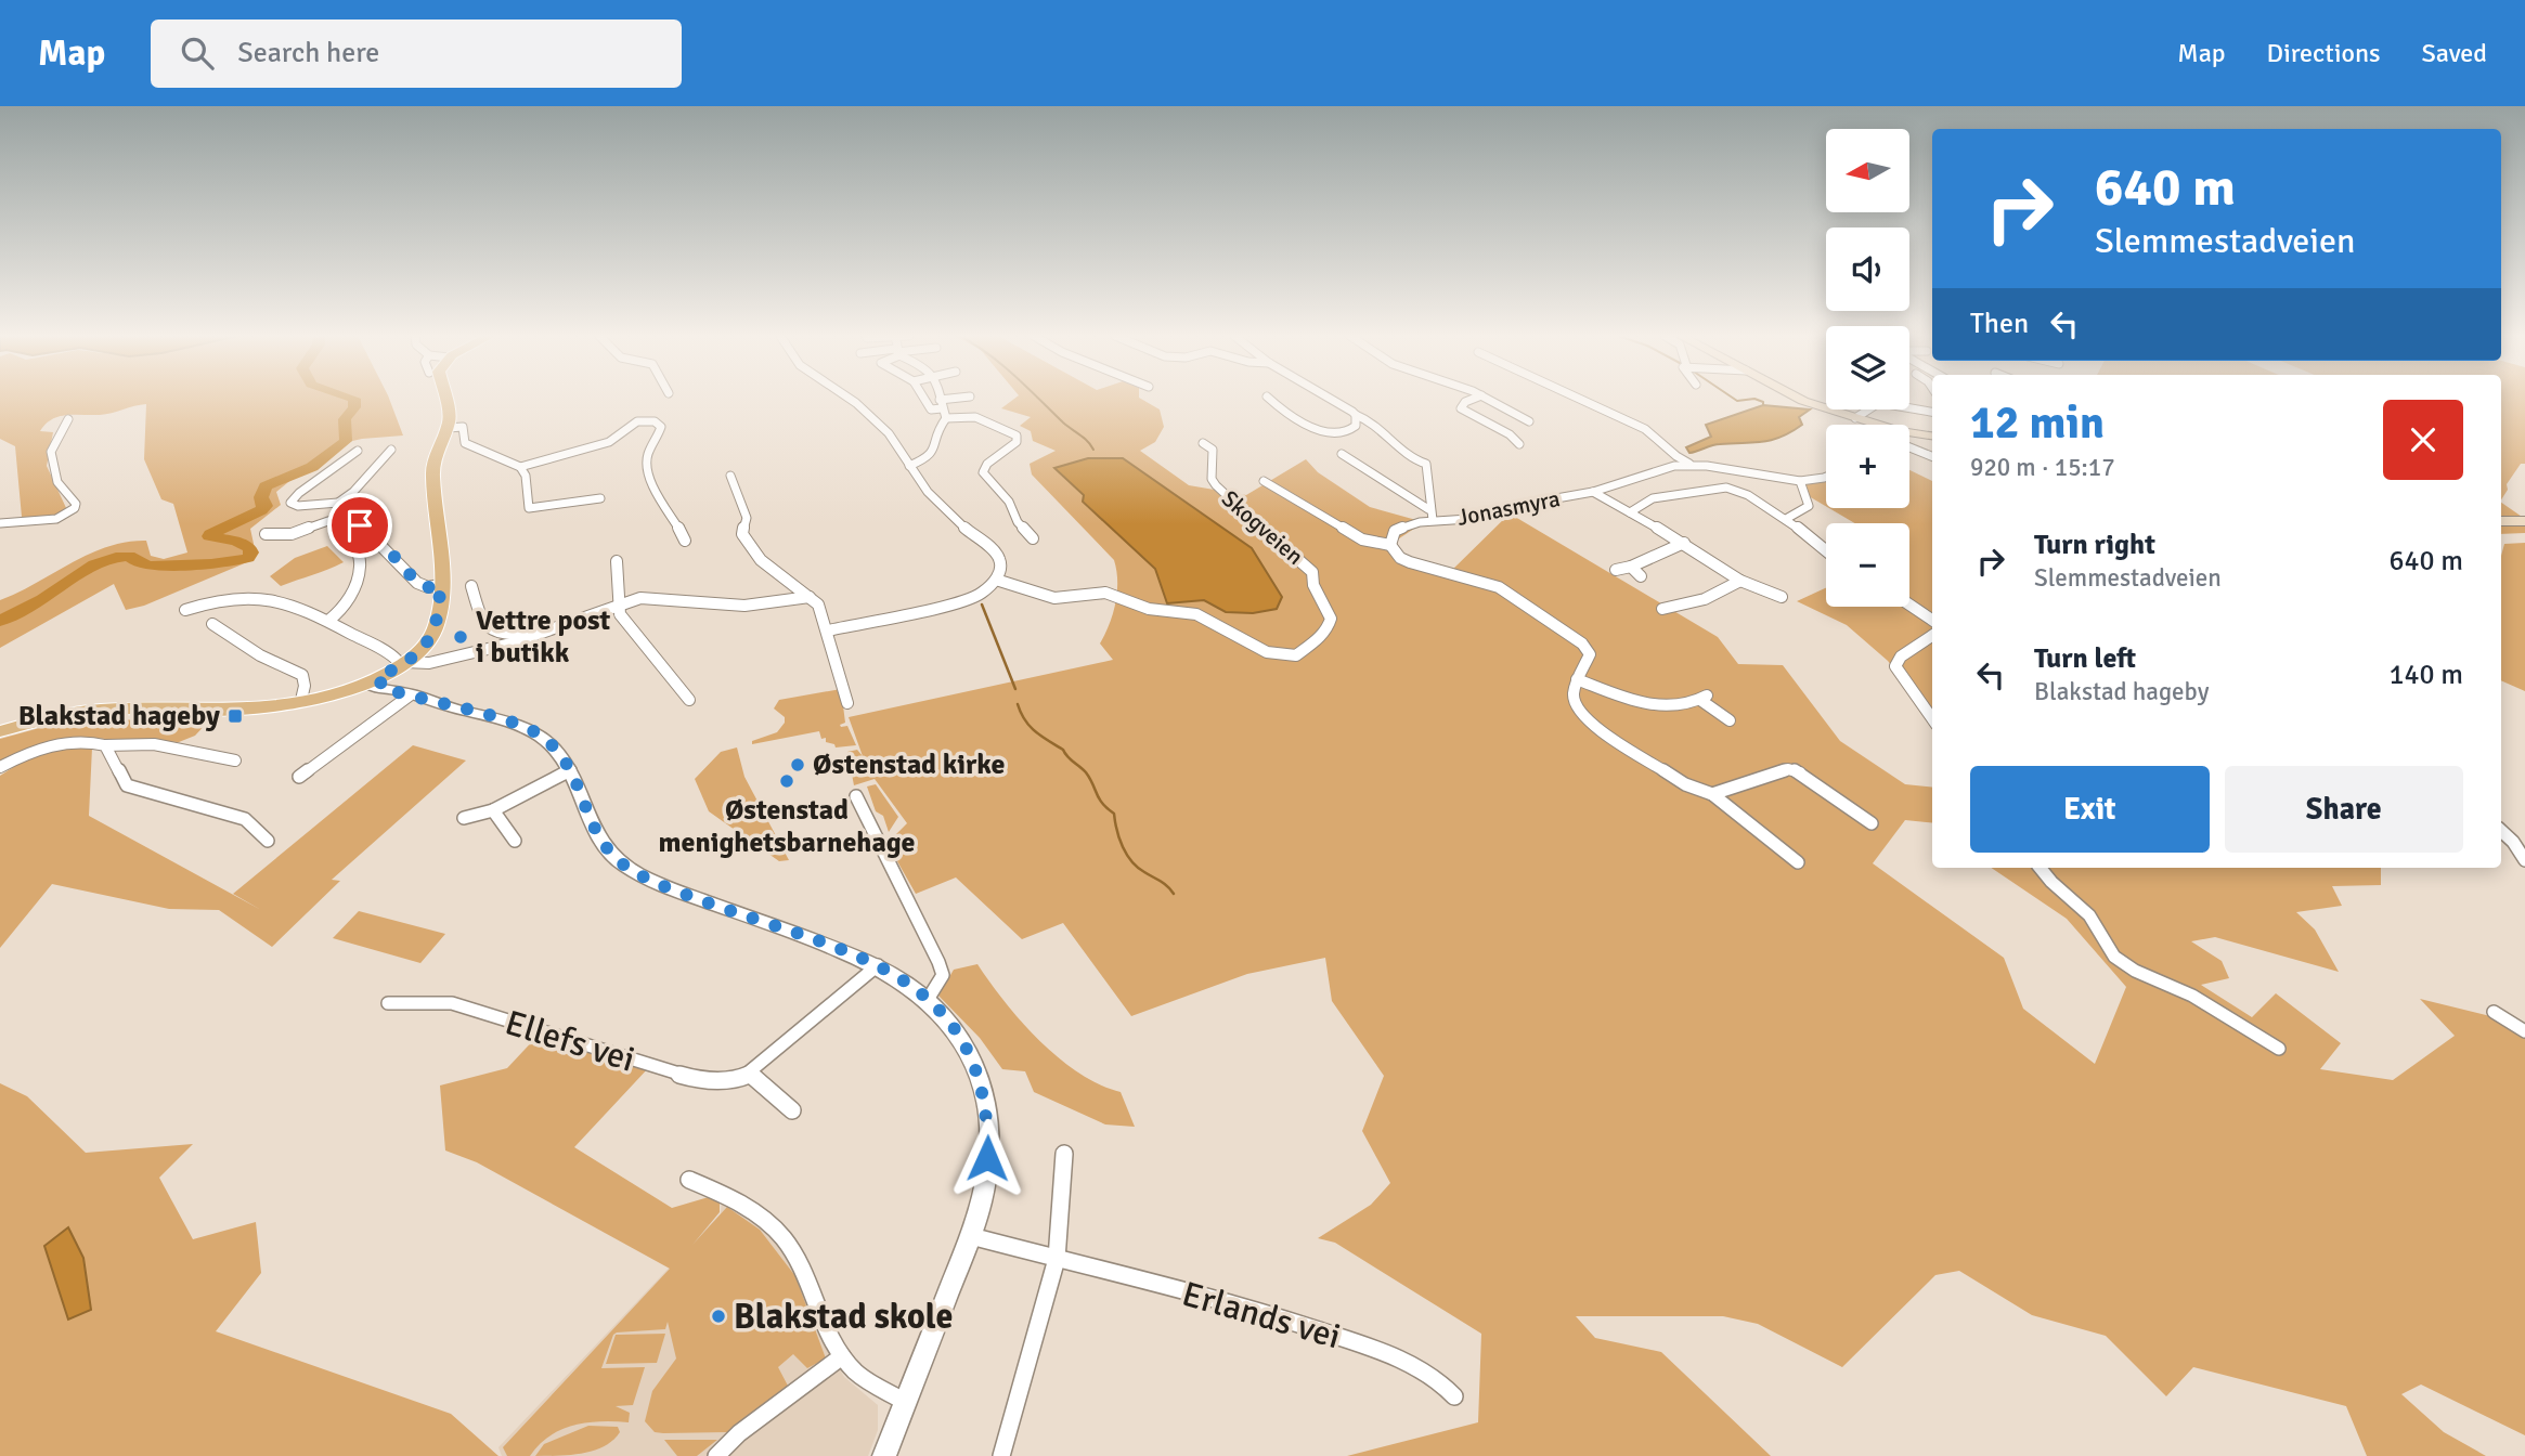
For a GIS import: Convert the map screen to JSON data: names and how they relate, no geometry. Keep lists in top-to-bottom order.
{
  "streets": {
    "street": [
      "Jonasmyra",
      "Skogveien",
      "Ellefs vei",
      "Erlands vei"
    ]
  },
  "places": {
    "other": [
      "Vettre post i butikk",
      "Østenstad kirke",
      "Østenstad menighetsbarnehage",
      "Blakstad skole"
    ],
    "transit": ["Blakstad hageby"]
  },
  "north": "left",
  "page": {
    "header": "Map",
    "search": "Search here",
    "nav": ["Map", "Directions", "Saved"],
    "map_buttons": ["+", "−"],
    "turn": ["640 m", "Slemmestadveien"],
    "then": "Then",
    "heading": ["12 min", "920 m · 15:17"],
    "list": [
      {
        "name": "Turn right",
        "note": "Slemmestadveien",
        "value": "640 m"
      },
      {
        "name": "Turn left",
        "note": "Blakstad hageby",
        "value": "140 m"
      }
    ],
    "buttons": ["Exit", "Share"]
  }
}
